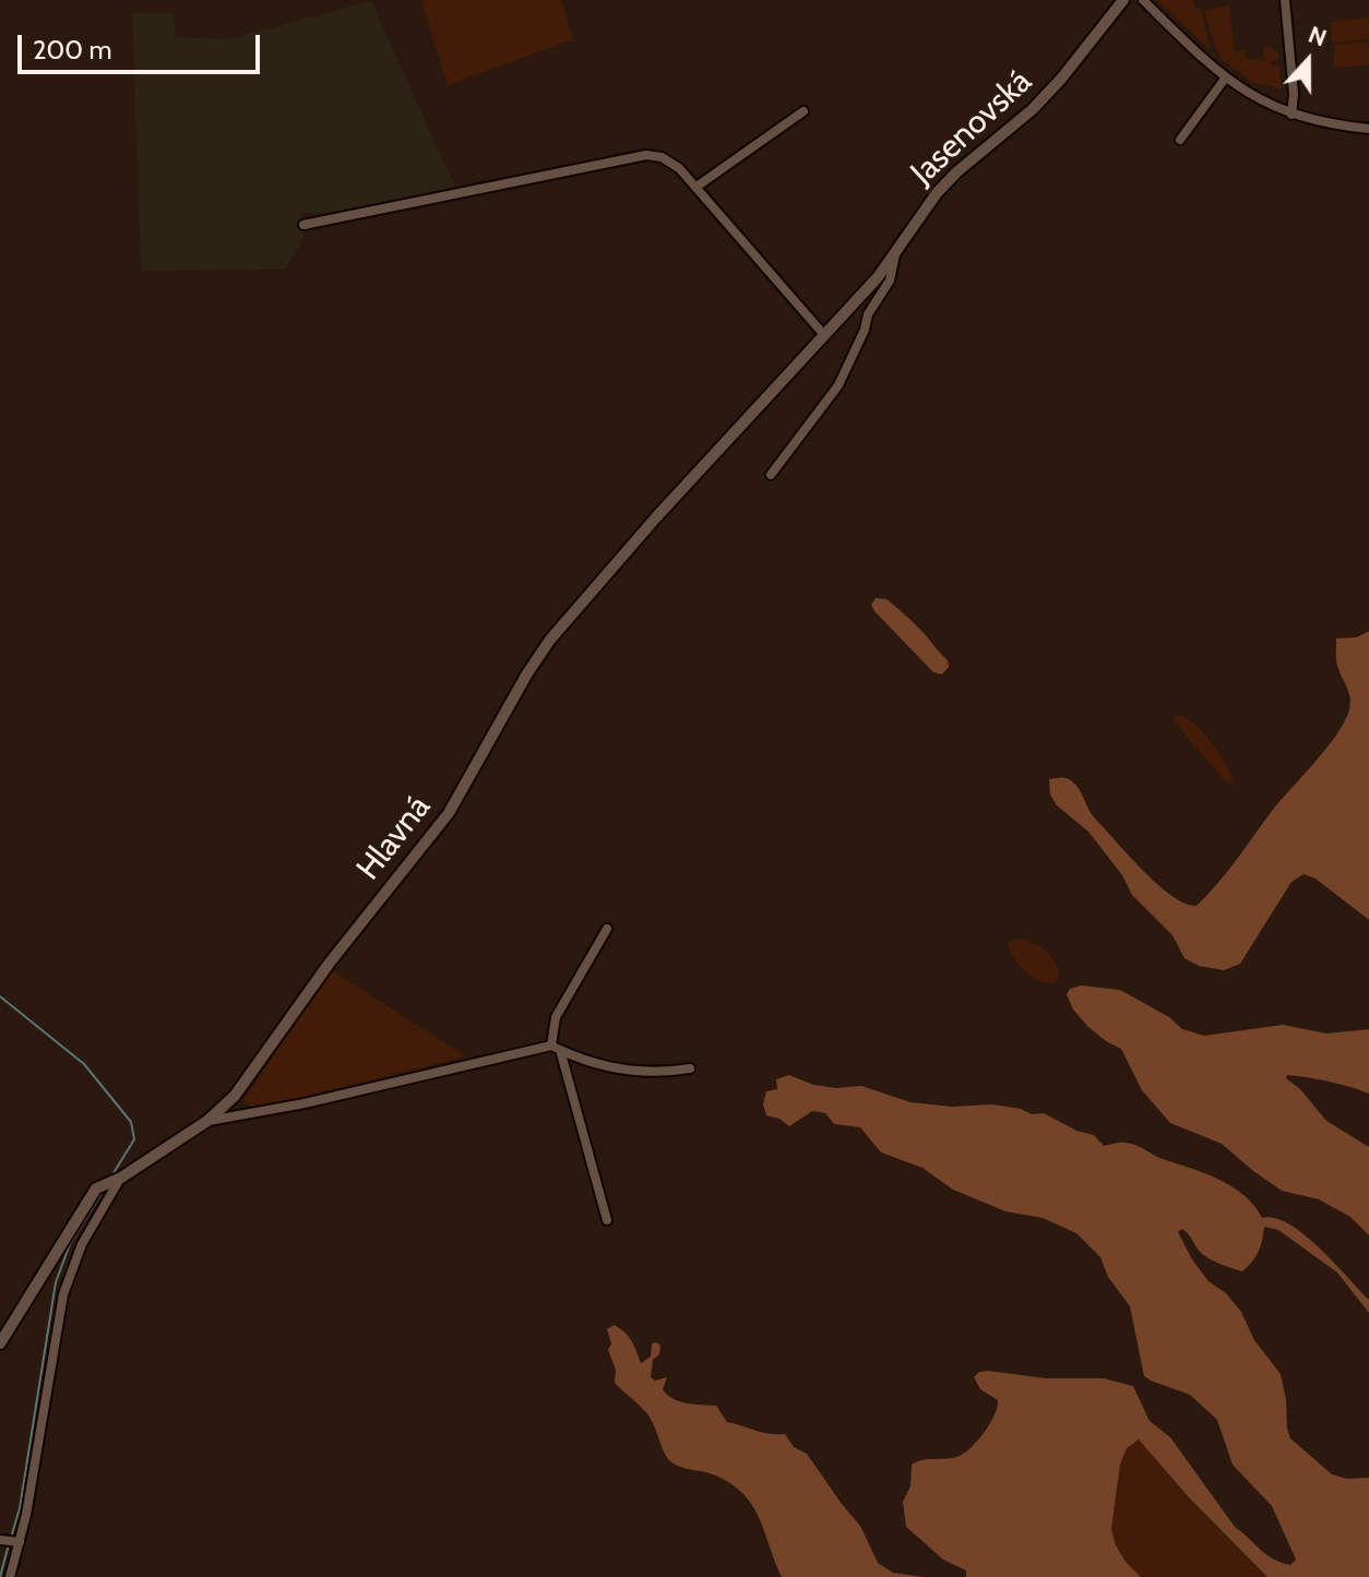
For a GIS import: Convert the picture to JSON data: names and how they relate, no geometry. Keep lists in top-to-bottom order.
{
  "streets": {
    "street": ["Jasenovská", "Hlavná"]
  },
  "crossings": [
    ["Jasenovská", "Hlavná"]
  ],
  "scale_bar": "200 m",
  "north": "top"
}
